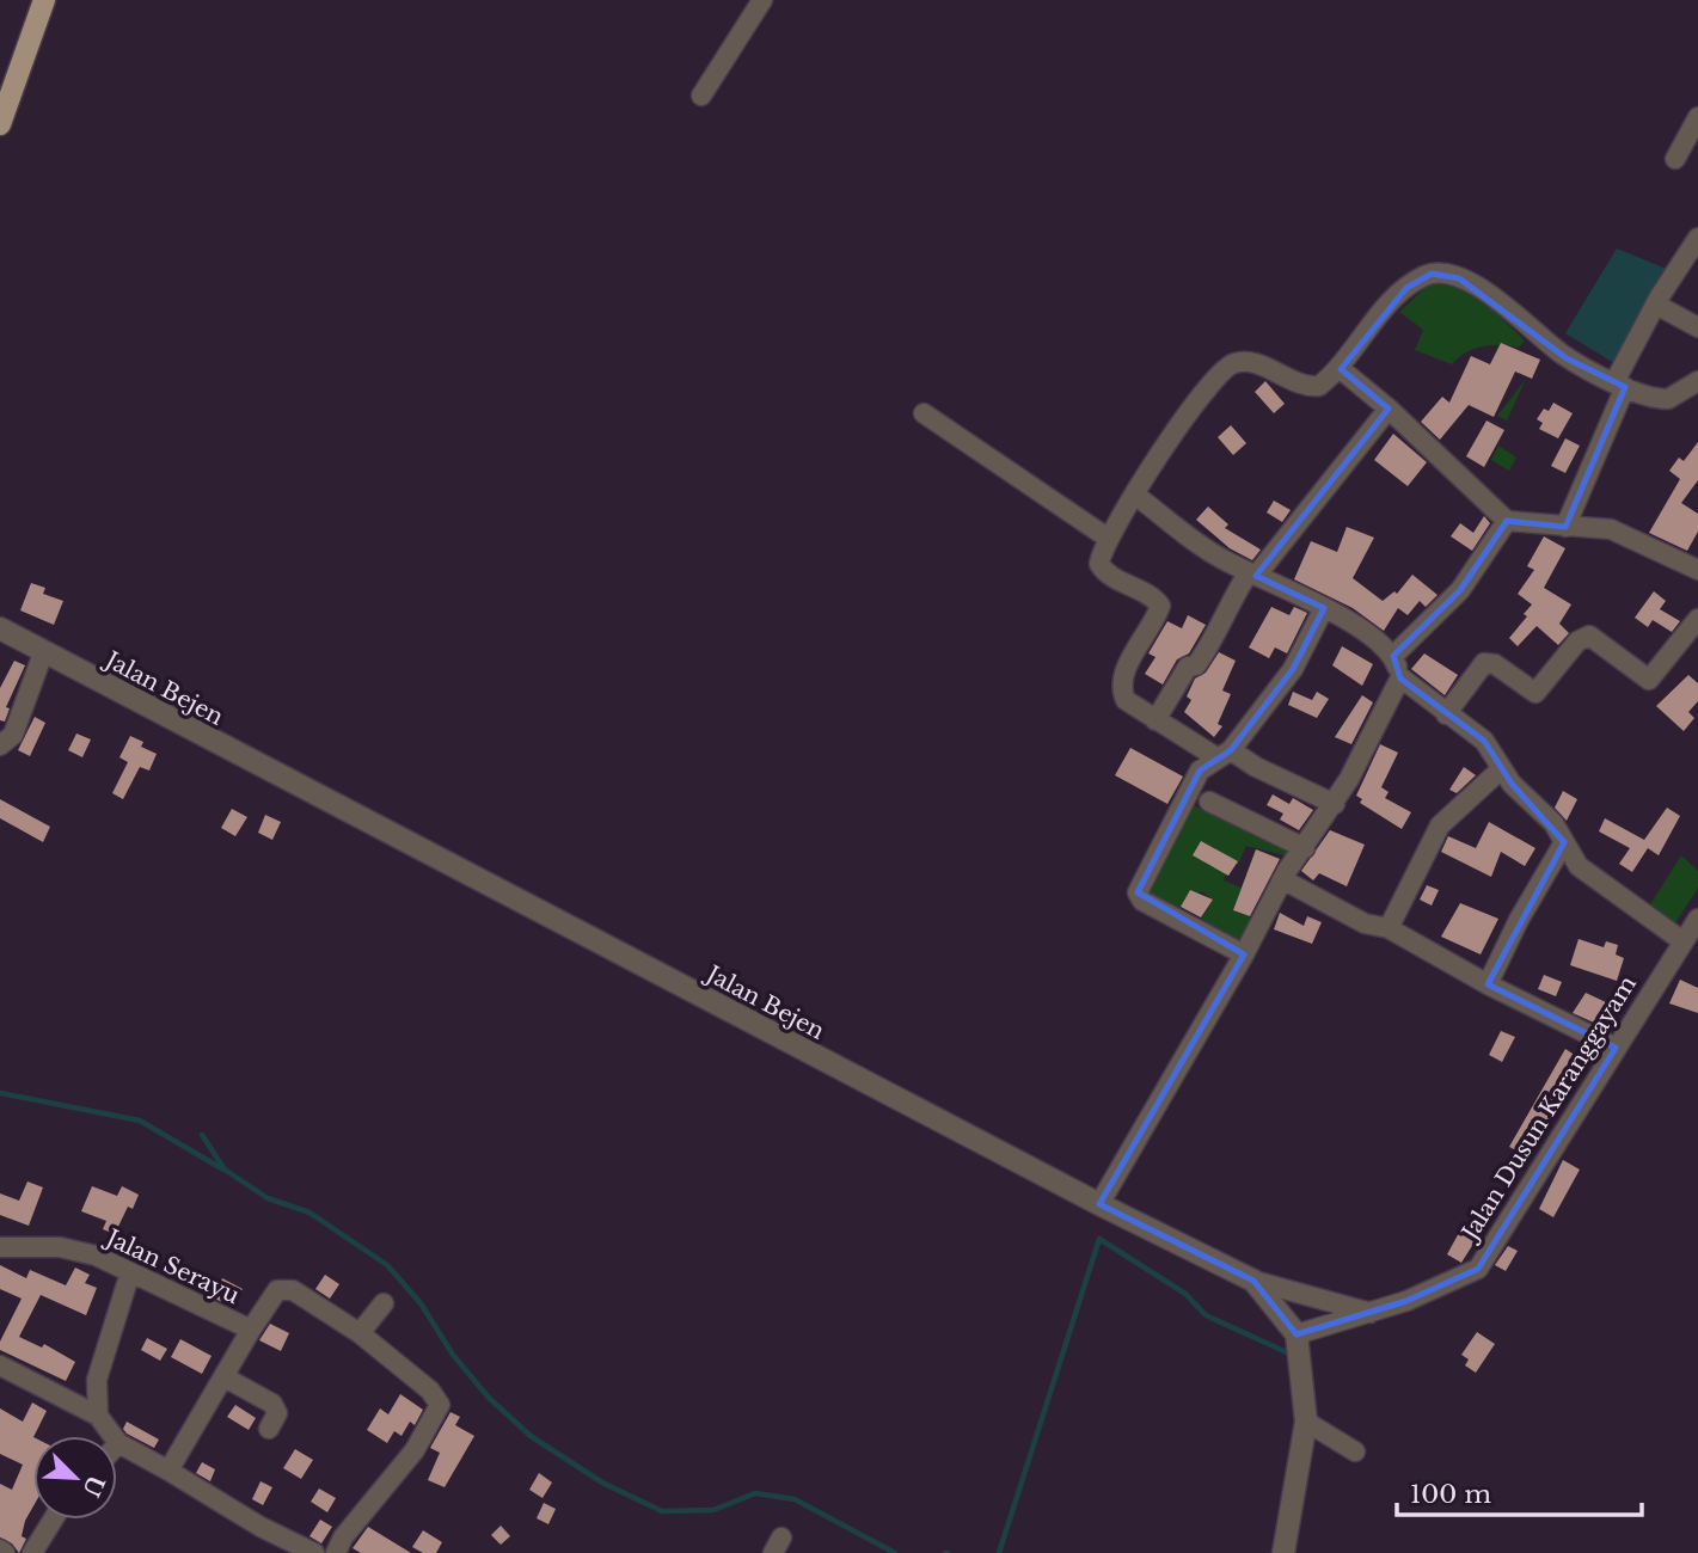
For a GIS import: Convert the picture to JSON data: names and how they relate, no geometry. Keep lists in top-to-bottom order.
{
  "streets": {
    "street": ["Jalan Bejen", "Jalan Dusun Karanggayam", "Jalan Serayu"]
  },
  "crossings": [
    ["Jalan Bejen", "Jalan Dusun Karanggayam"]
  ],
  "scale_bar": "100 m",
  "north": "bottom right"
}
